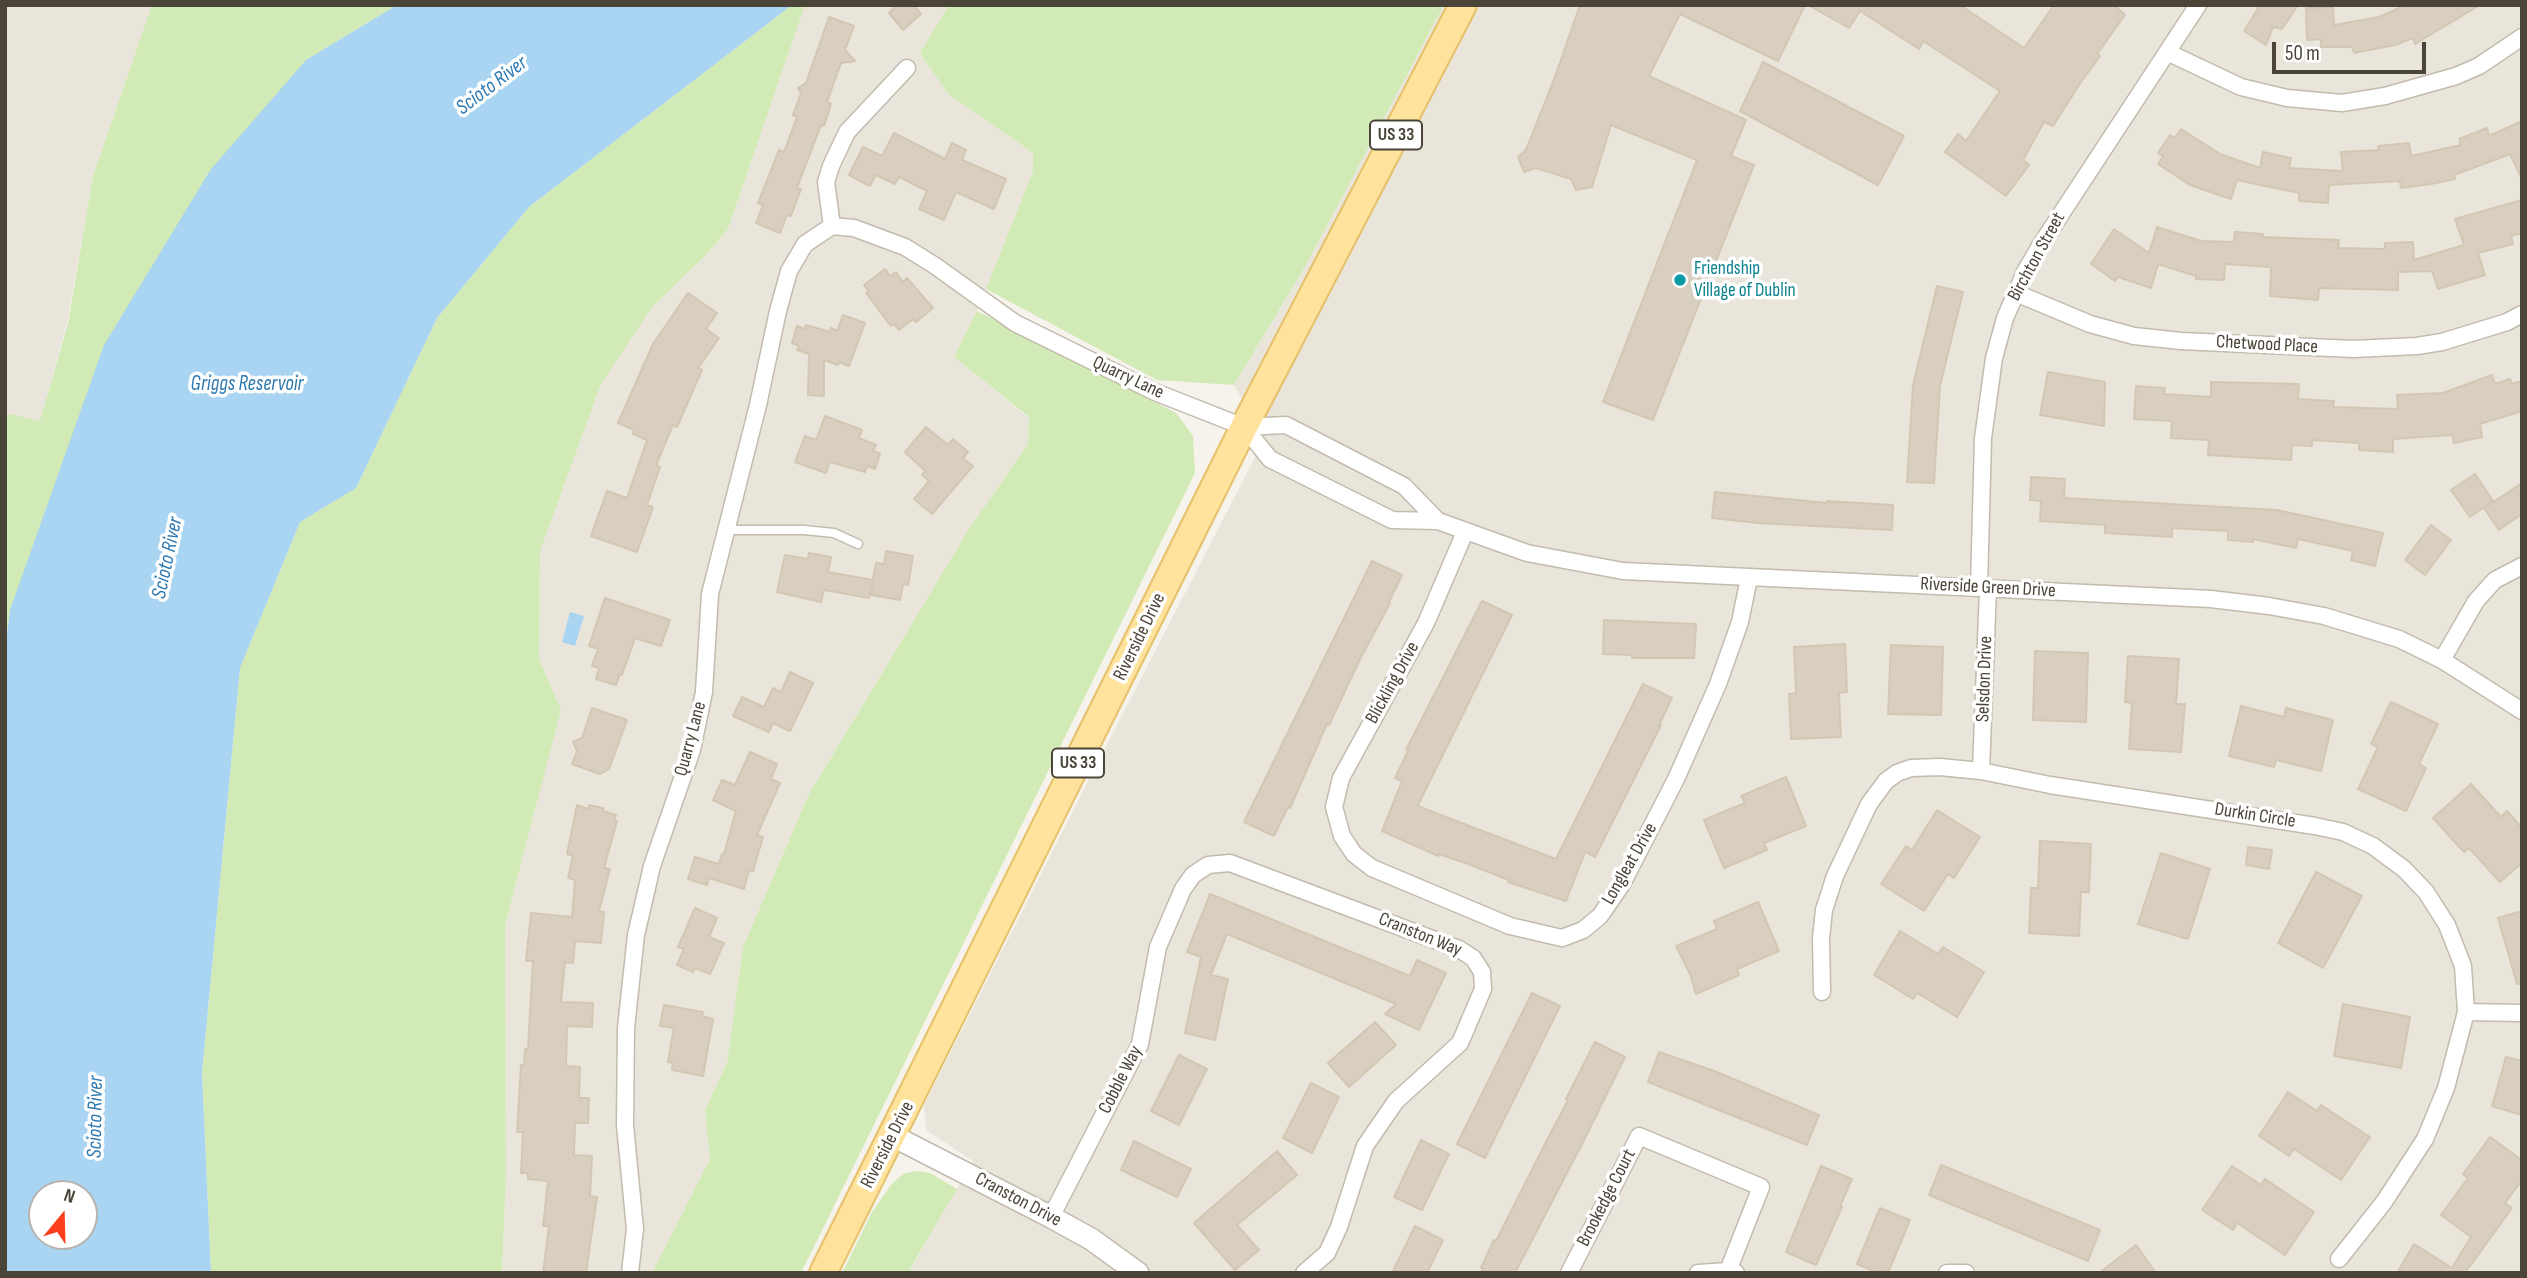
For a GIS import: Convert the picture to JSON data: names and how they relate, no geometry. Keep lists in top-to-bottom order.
{
  "streets": {
    "main road": ["US 33", "Riverside Drive"],
    "street": [
      "Birchton Street",
      "Chetwood Place",
      "Quarry Lane",
      "Riverside Green Drive",
      "Selsdon Drive",
      "Blickling Drive",
      "Durkin Circle",
      "Longleat Drive",
      "Cranston Way",
      "Cobble Way",
      "Brookedge Court",
      "Cranston Drive"
    ]
  },
  "crossings": [
    ["Birchton Street", "Chetwood Place"],
    ["Birchton Street", "Riverside Green Drive"],
    ["Birchton Street", "Selsdon Drive"],
    ["Quarry Lane", "Riverside Green Drive"],
    ["Quarry Lane", "Riverside Drive"],
    ["Riverside Green Drive", "Riverside Drive"],
    ["Riverside Green Drive", "Selsdon Drive"],
    ["Riverside Green Drive", "Blickling Drive"],
    ["Riverside Green Drive", "Longleat Drive"],
    ["Riverside Drive", "Cranston Drive"],
    ["Selsdon Drive", "Durkin Circle"],
    ["Blickling Drive", "Longleat Drive"],
    ["Cranston Way", "Cobble Way"],
    ["Cobble Way", "Cranston Drive"]
  ],
  "water": ["Scioto River", "Griggs Reservoir"],
  "places": ["Friendship Village of Dublin"],
  "scale_bar": "50 m",
  "north": "top"
}
